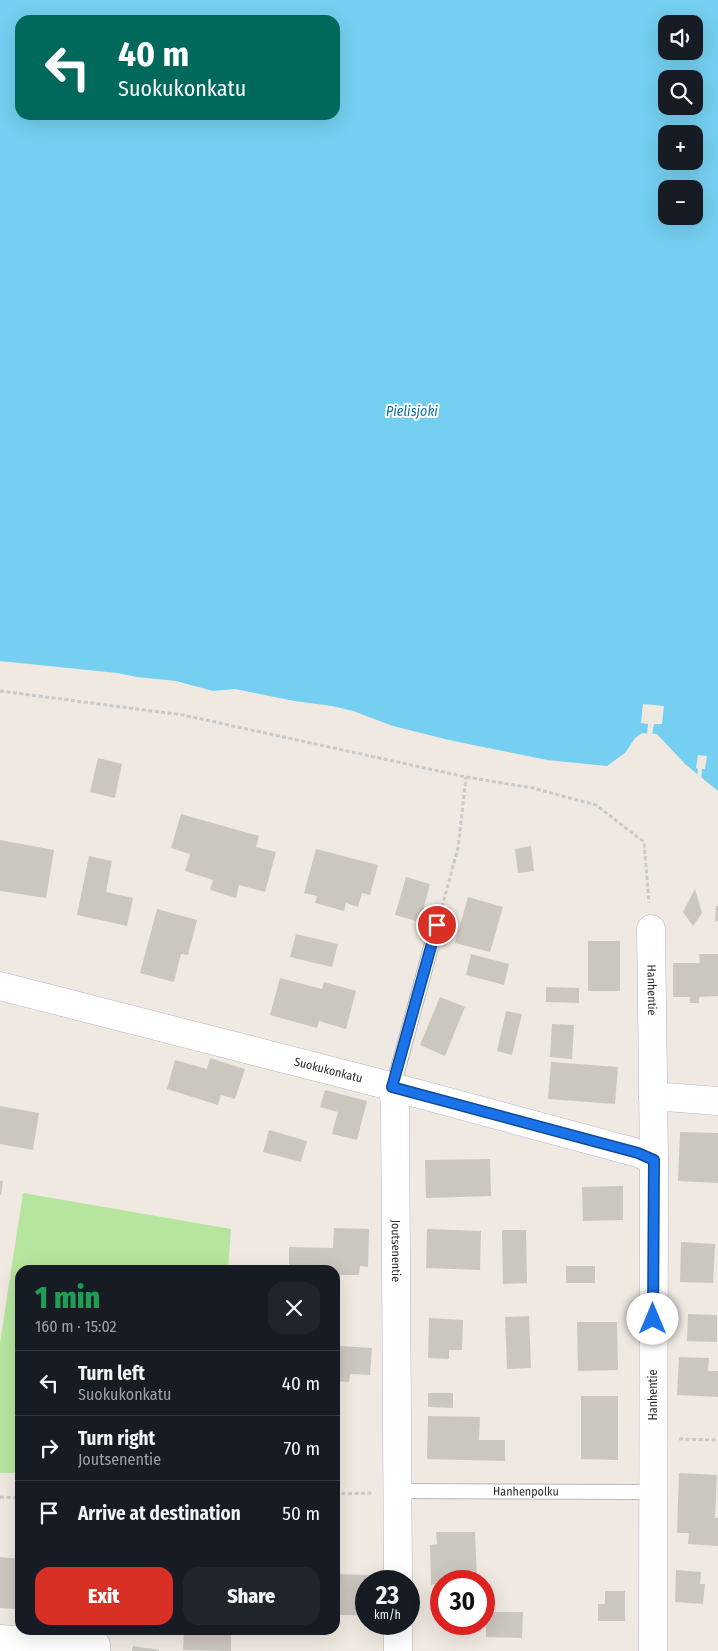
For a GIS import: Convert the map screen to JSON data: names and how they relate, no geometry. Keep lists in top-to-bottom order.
{
  "streets": {
    "street": ["Hanhentie", "Suokukonkatu", "Joutsenentie"],
    "lane": ["Hanhenpolku"]
  },
  "crossings": [
    ["Hanhentie", "Suokukonkatu"],
    ["Hanhentie", "Hanhenpolku"],
    ["Suokukonkatu", "Joutsenentie"],
    ["Joutsenentie", "Hanhenpolku"]
  ],
  "water": ["Pielisjoki"],
  "page": {
    "map_buttons": ["+", "−"],
    "turn": ["40 m", "Suokukonkatu"],
    "heading": ["1 min", "160 m · 15:02"],
    "list": [
      {
        "name": "Turn left",
        "note": "Suokukonkatu",
        "value": "40 m"
      },
      {
        "name": "Turn right",
        "note": "Joutsenentie",
        "value": "70 m"
      },
      {
        "name": "Arrive at destination",
        "value": "50 m"
      }
    ],
    "buttons": ["Exit", "Share"],
    "speed": "23 km/h",
    "limit": "30"
  }
}
